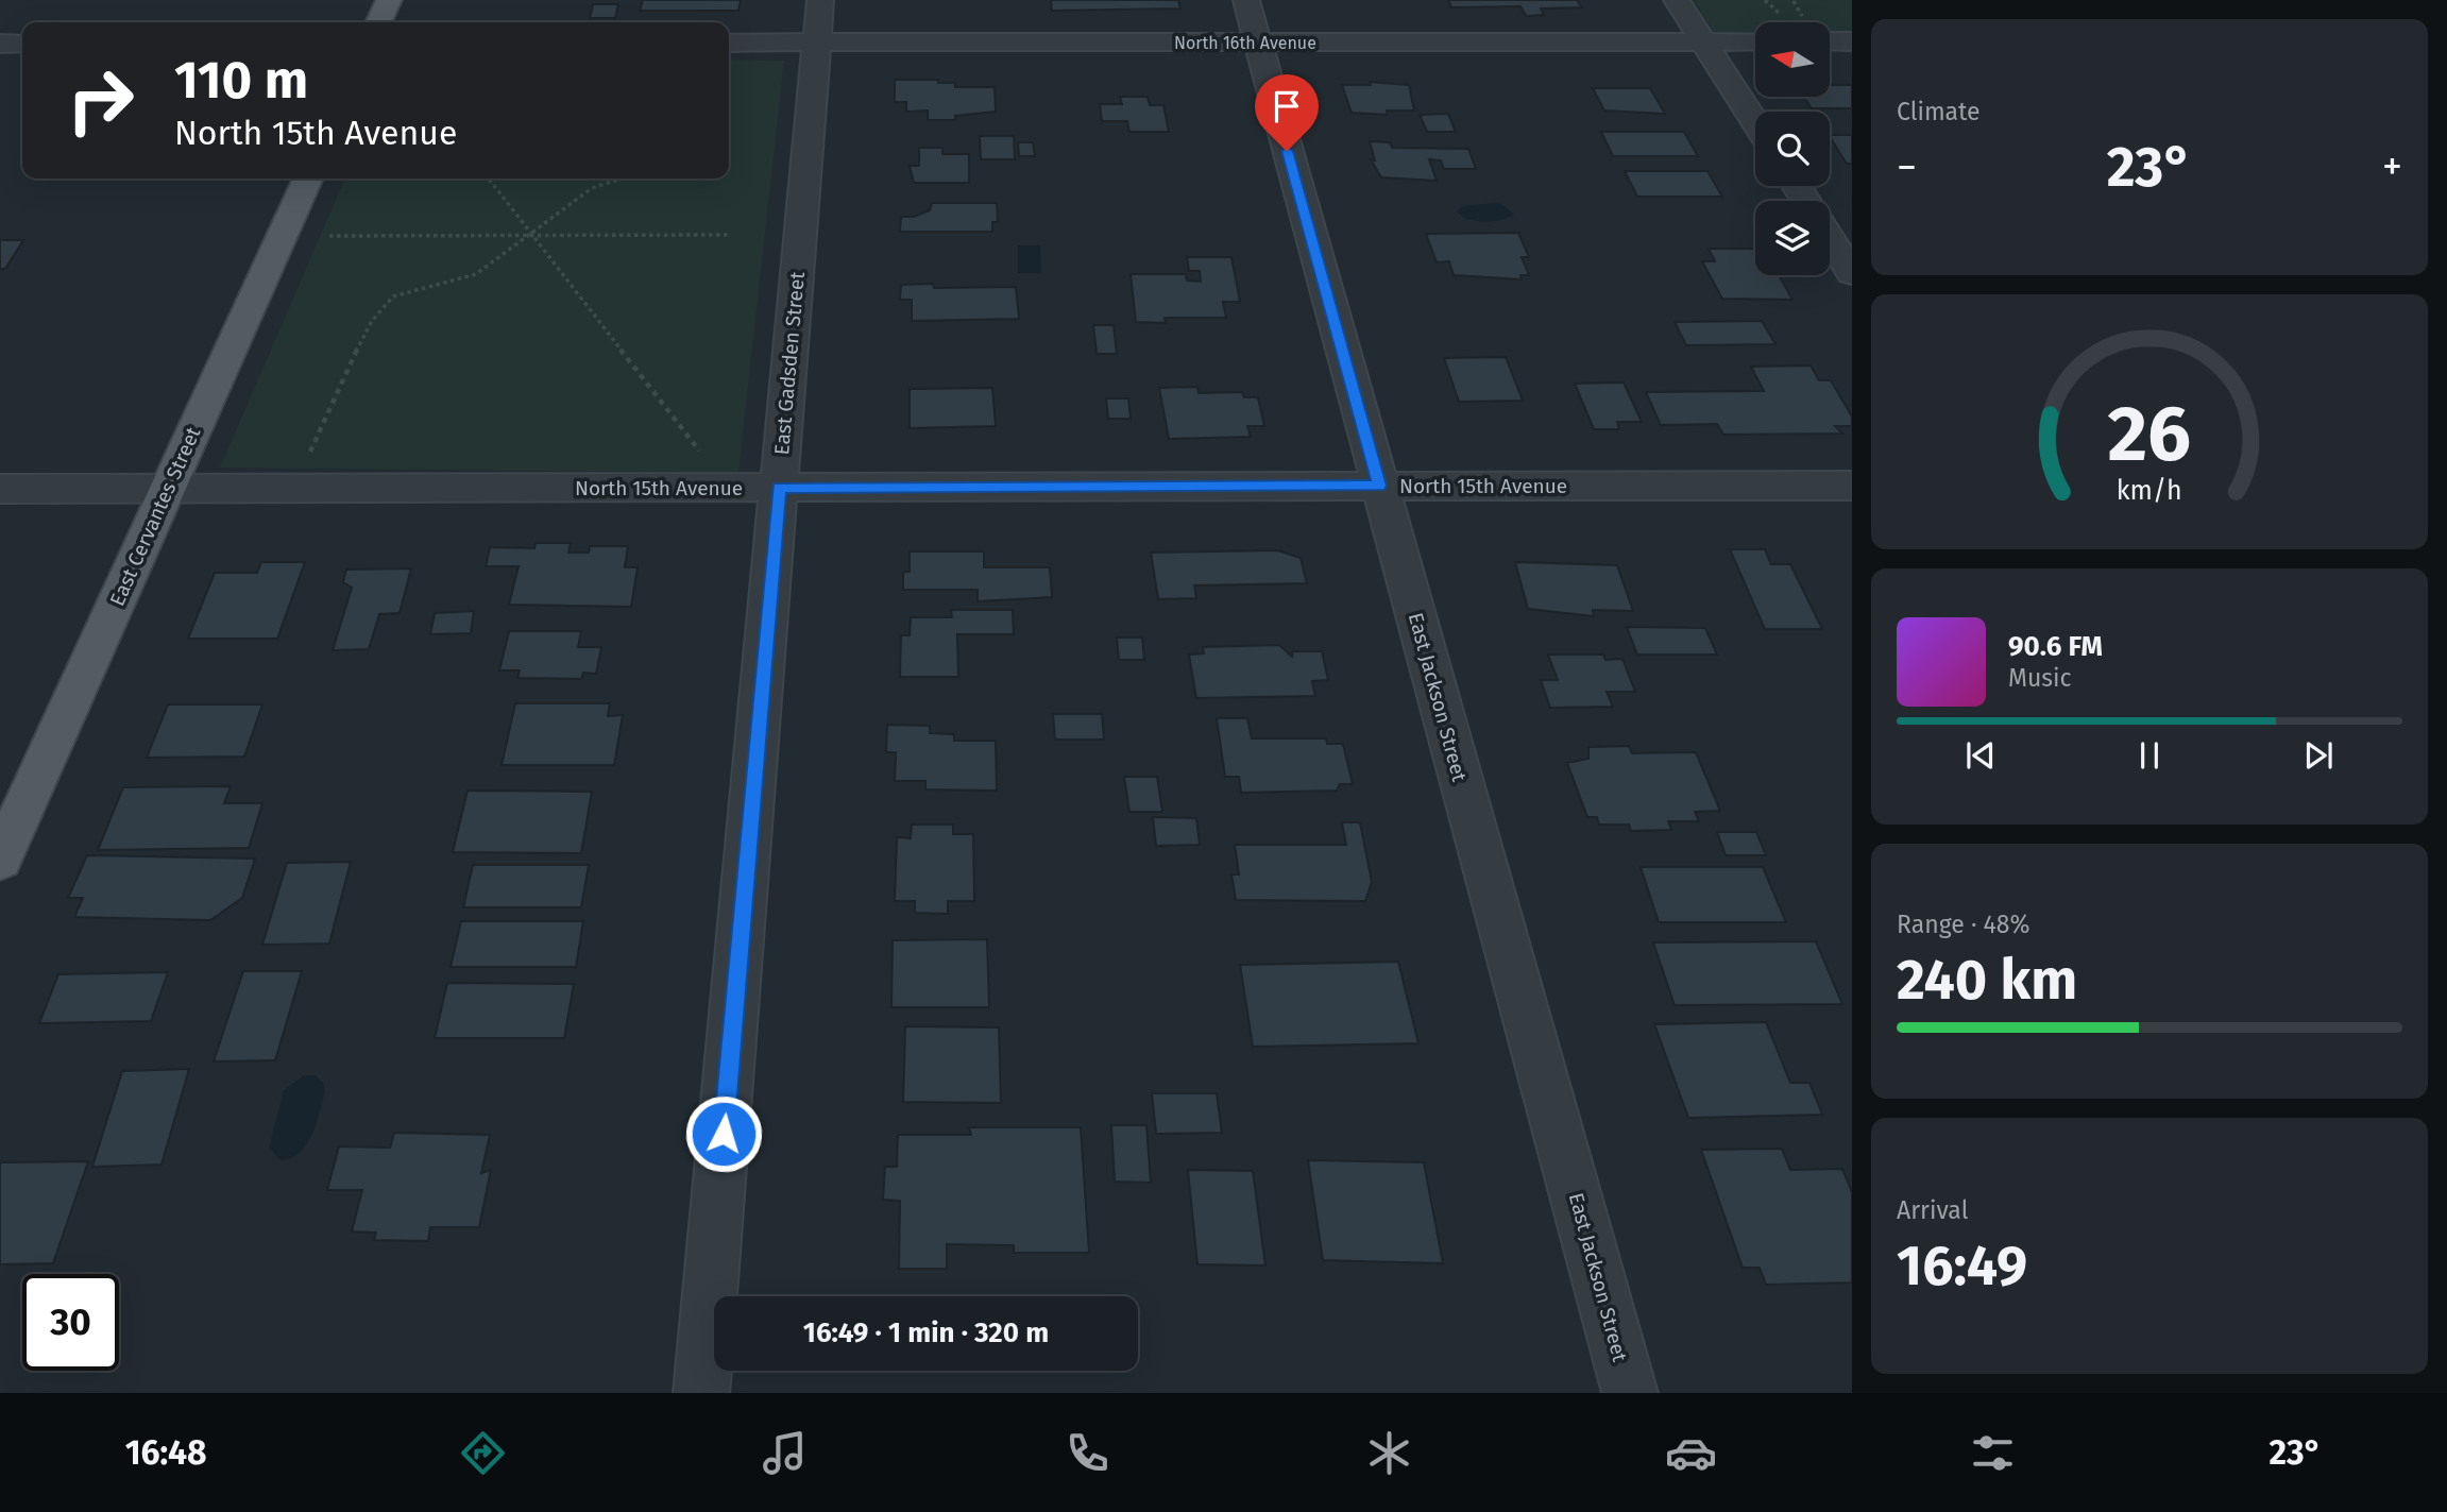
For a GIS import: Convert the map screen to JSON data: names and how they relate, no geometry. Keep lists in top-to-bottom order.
{
  "streets": {
    "main road": ["East Cervantes Street"],
    "street": [
      "North 16th Avenue",
      "East Gadsden Street",
      "North 15th Avenue",
      "East Jackson Street"
    ]
  },
  "crossings": [
    ["North 16th Avenue", "East Gadsden Street"],
    ["North 16th Avenue", "East Jackson Street"],
    ["East Gadsden Street", "North 15th Avenue"],
    ["North 15th Avenue", "East Cervantes Street"],
    ["North 15th Avenue", "East Jackson Street"]
  ],
  "north": "left",
  "page": {
    "tile": [
      "Climate",
      ["Range · 48%", "240 km"],
      ["Arrival", "16:49"]
    ],
    "turn": ["110 m", "North 15th Avenue"],
    "heat": ["−", "23°", "+"],
    "song": ["90.6 FM", "Music"],
    "limit": "30",
    "trip": "16:49 · 1 min · 320 m",
    "tabs": ["16:48", "23°"],
    "gauge": ["26", "km/h"]
  }
}
